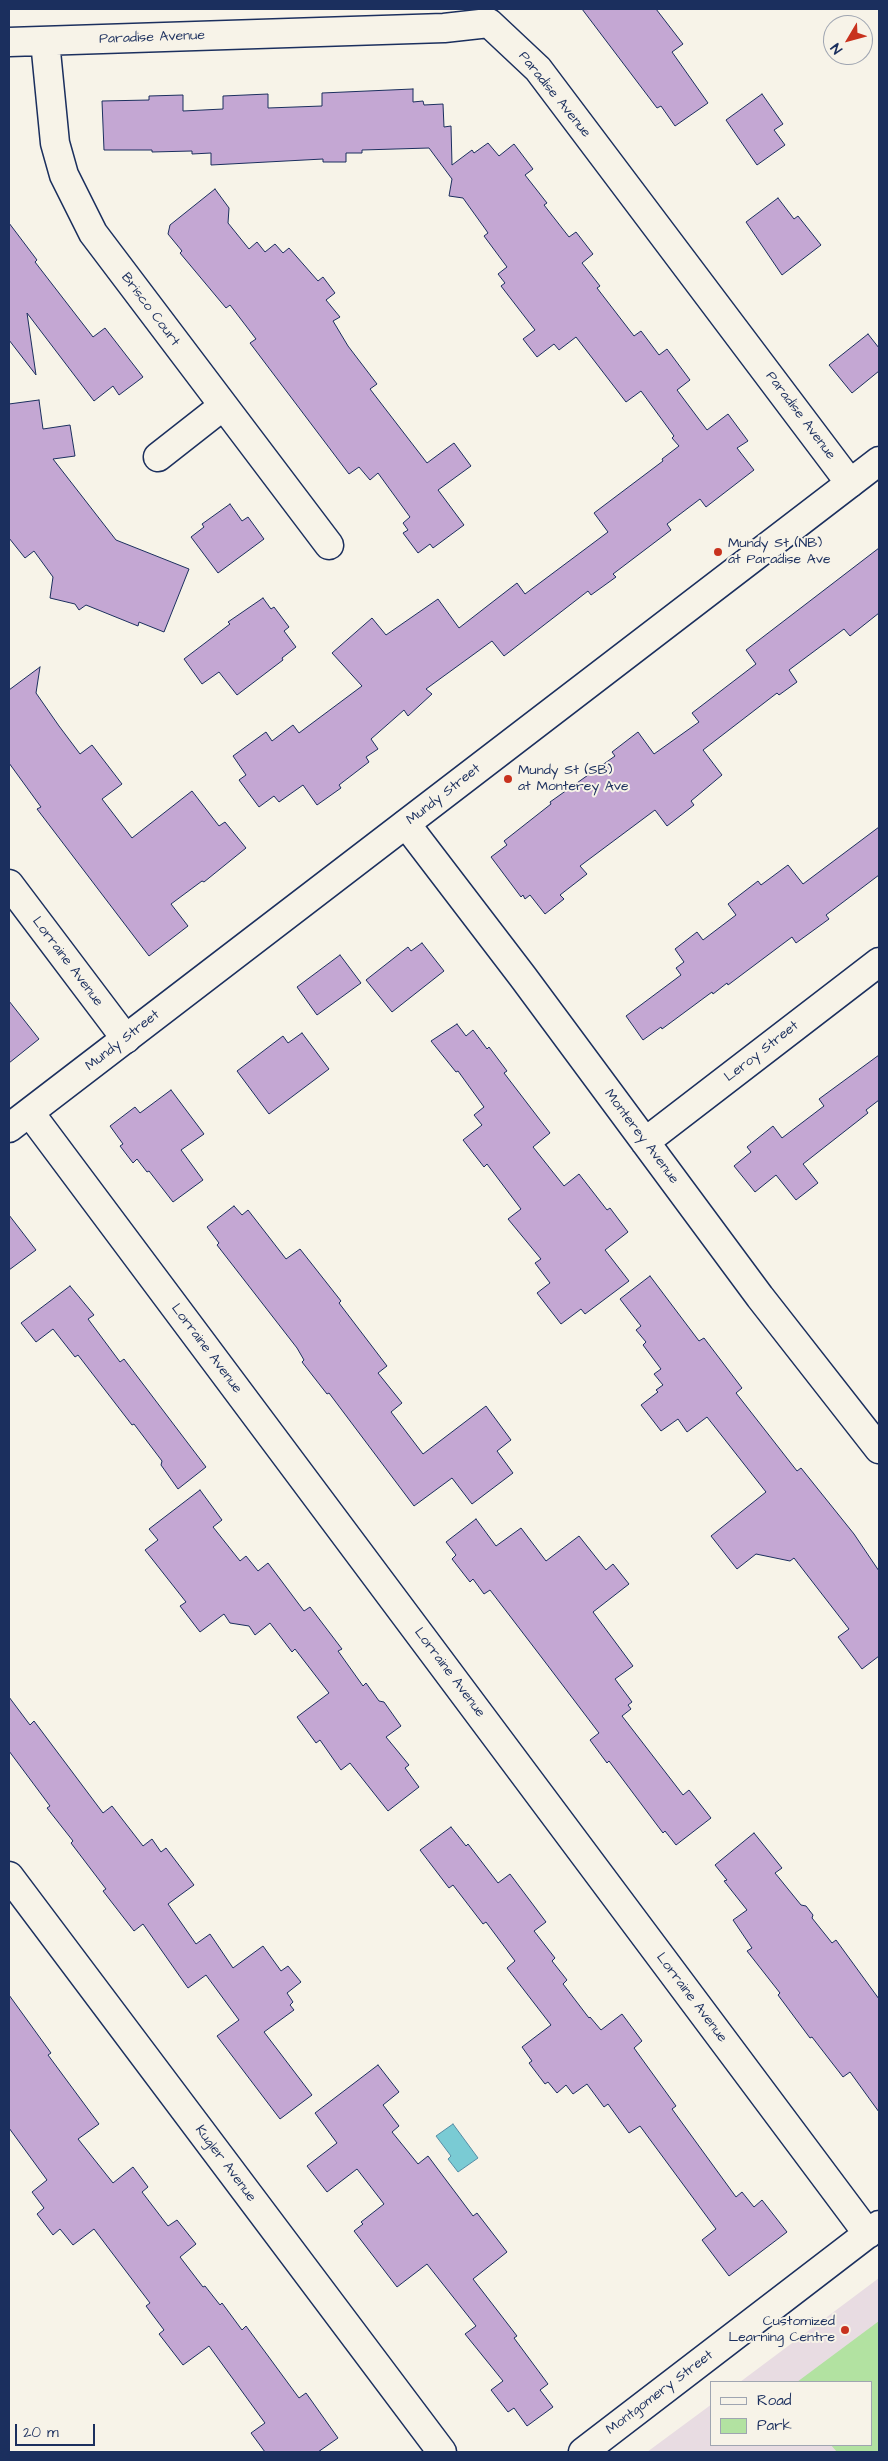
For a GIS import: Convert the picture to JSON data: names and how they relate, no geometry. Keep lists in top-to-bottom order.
{
  "streets": {
    "street": [
      "Paradise Avenue",
      "Brisco Court",
      "Mundy Street",
      "Lorraine Avenue",
      "Leroy Street",
      "Monterey Avenue",
      "Kugler Avenue",
      "Montgomery Street"
    ]
  },
  "crossings": [
    ["Paradise Avenue", "Brisco Court"],
    ["Paradise Avenue", "Mundy Street"],
    ["Mundy Street", "Lorraine Avenue"],
    ["Mundy Street", "Monterey Avenue"],
    ["Lorraine Avenue", "Montgomery Street"],
    ["Leroy Street", "Monterey Avenue"]
  ],
  "places": ["Mundy St (NB) at Paradise Ave", "Mundy St (SB) at Monterey Ave", "Customized Learning Centre"],
  "legend": ["Road", "Park"],
  "scale_bar": "20 m",
  "north": "bottom left"
}
